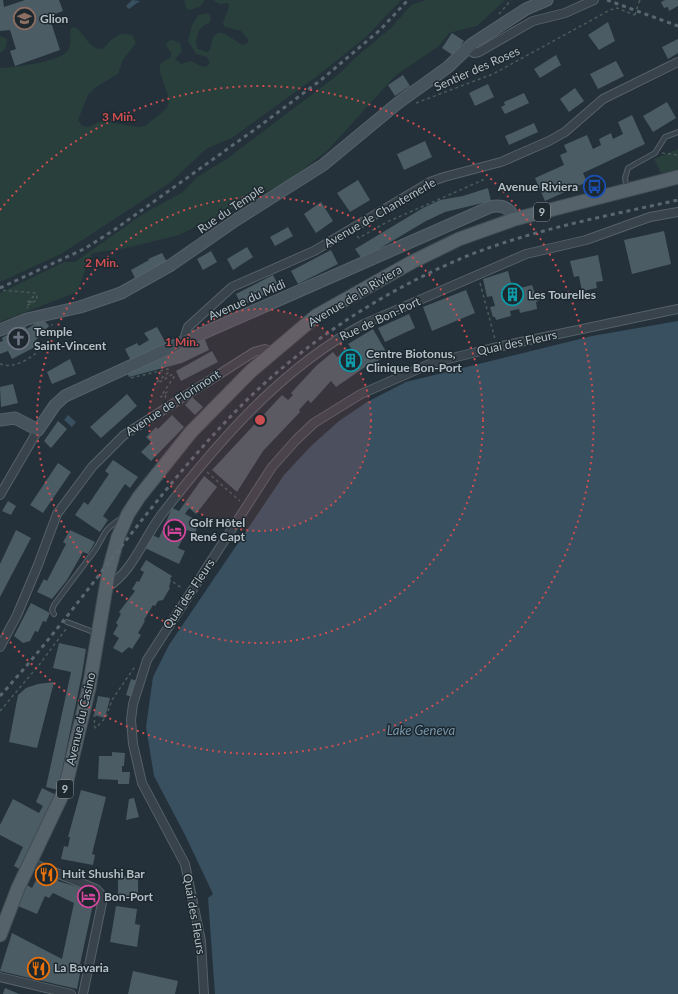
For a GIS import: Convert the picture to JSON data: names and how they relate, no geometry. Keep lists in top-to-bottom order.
{
  "streets": {
    "main road": ["9", "Avenue de la Riviera", "Avenue du Casino"],
    "street": [
      "Rue du Temple",
      "Avenue de Chantemerle",
      "Avenue du Midi",
      "Rue de Bon-Port",
      "Quai des Fleurs",
      "Avenue de Florimont"
    ],
    "path": ["Sentier des Roses"]
  },
  "crossings": [
    ["Avenue de Chantemerle", "Avenue du Midi"],
    ["Avenue de la Riviera", "Avenue du Midi"],
    ["Avenue de la Riviera", "Rue de Bon-Port"],
    ["Avenue de la Riviera", "Avenue de Florimont"],
    ["Avenue de la Riviera", "Avenue du Casino"]
  ],
  "water": ["Lake Geneva"],
  "places": {
    "school or university": ["Glion"],
    "bus stop": ["Avenue Riviera"],
    "building": ["Les Tourelles", "Centre Biotonus, Clinique Bon-Port"],
    "church": ["Temple Saint-Vincent"],
    "hotel": ["Golf Hôtel René Capt", "Bon-Port"],
    "restaurant": ["Huit Shushi Bar", "La Bavaria"]
  },
  "rings": ["3 Min.", "2 Min.", "1 Min."]
}
